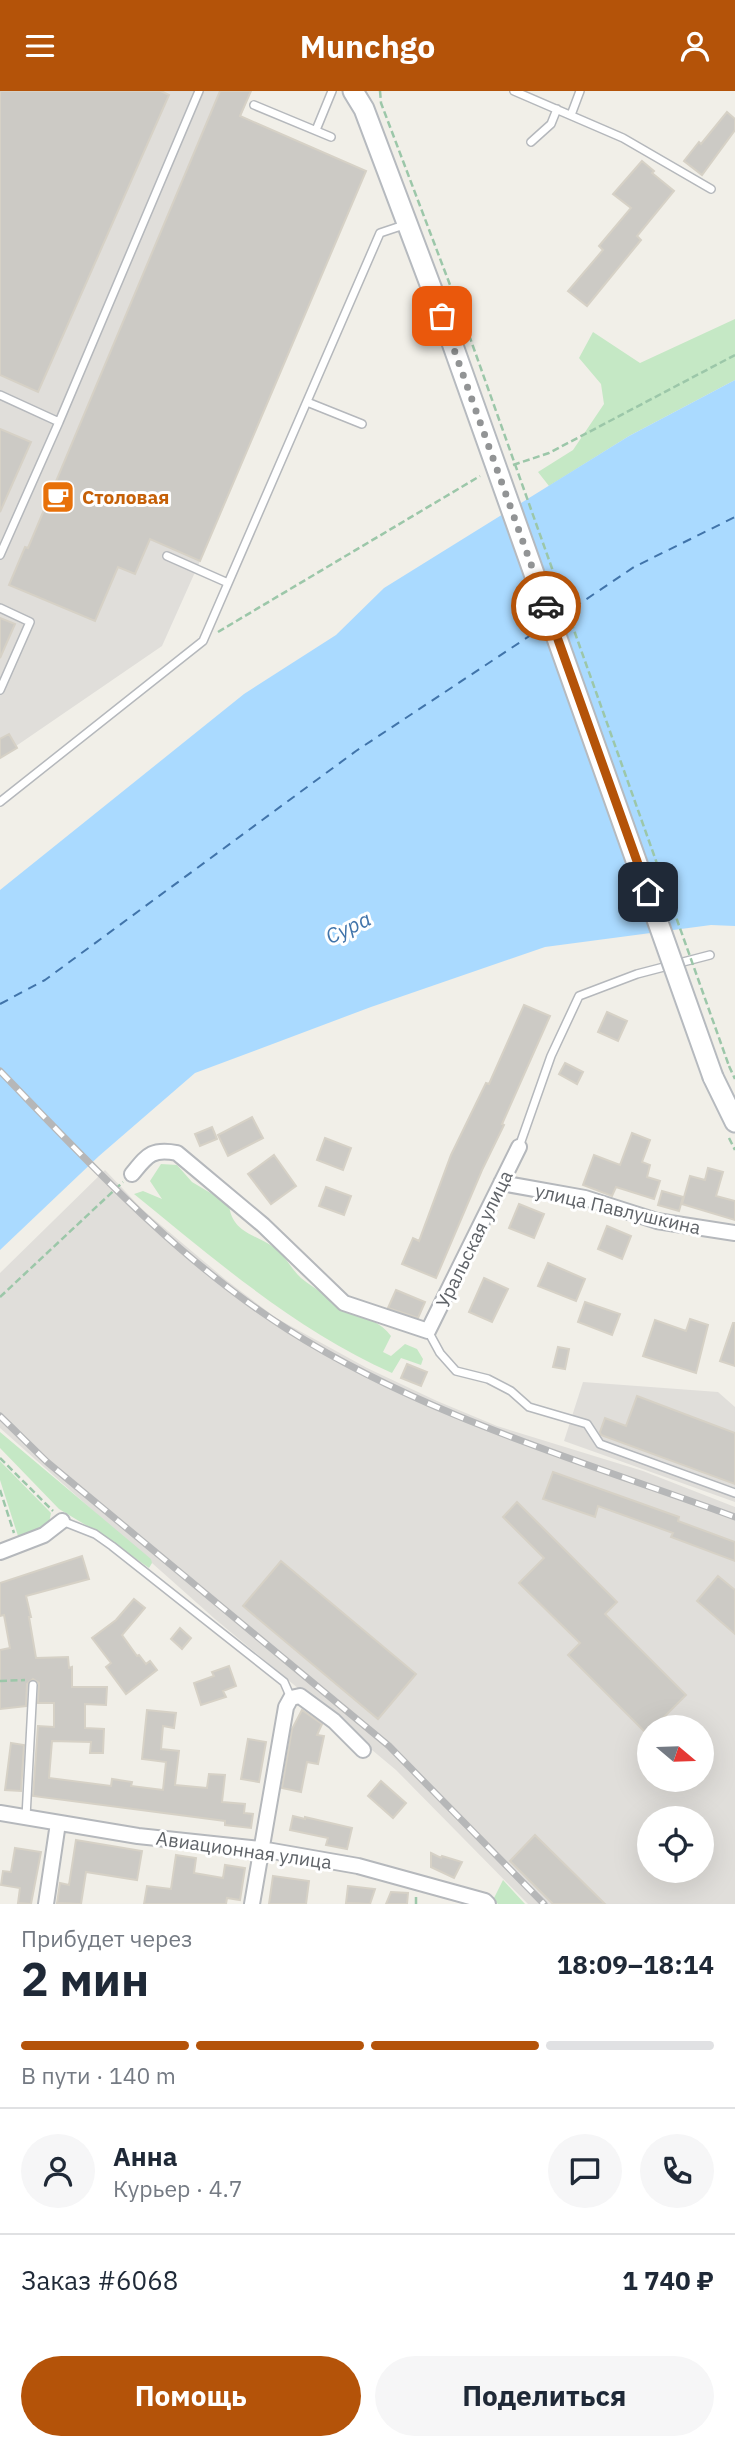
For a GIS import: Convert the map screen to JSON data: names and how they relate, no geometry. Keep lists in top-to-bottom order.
{
  "streets": {
    "street": ["улица Павлушкина", "Уральская улица", "Авиационная улица"]
  },
  "crossings": [
    ["улица Павлушкина", "Уральская улица"]
  ],
  "water": ["Сура"],
  "places": {
    "cafe": ["Столовая"]
  },
  "north": "right",
  "page": {
    "header": "Munchgo",
    "heading": ["2 мин", "Прибудет через", "18:09–18:14"],
    "panel": [
      "Анна",
      "Курьер · 4.7",
      "Заказ #6068",
      "1 740 ₽"
    ],
    "bar": "В пути · 140 m",
    "buttons": ["Помощь", "Поделиться"]
  }
}
